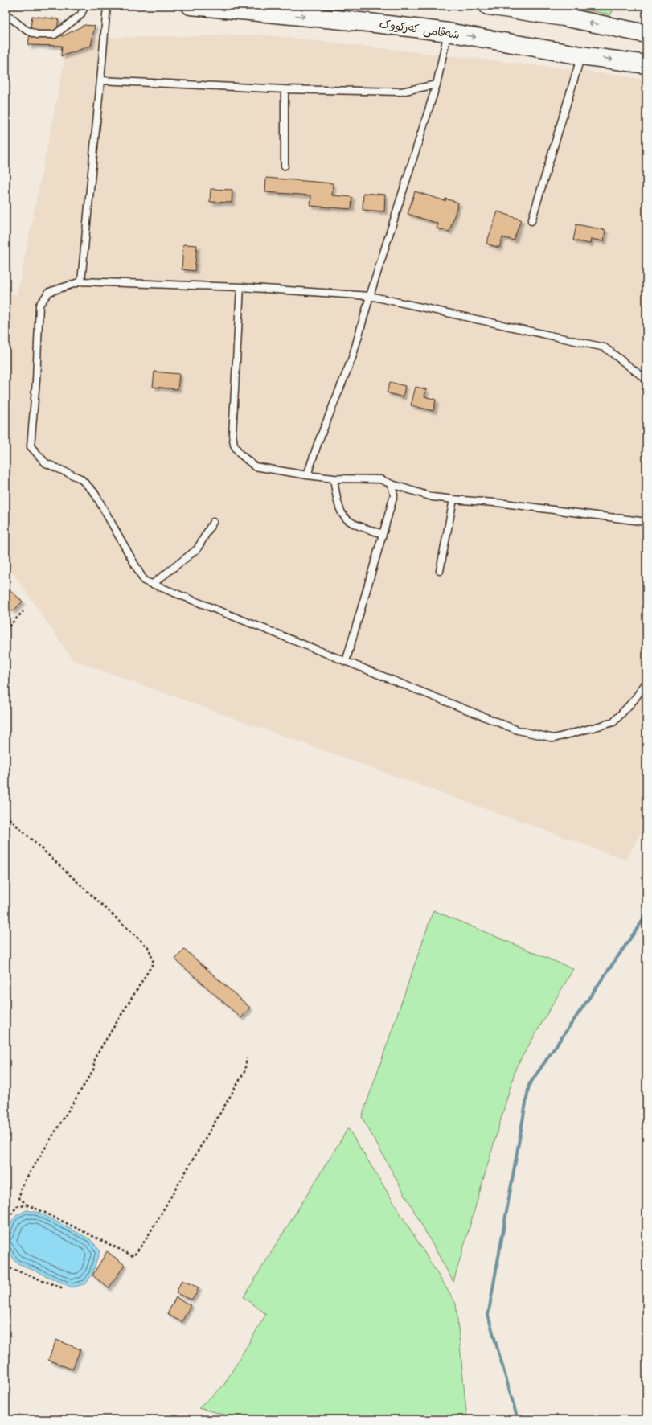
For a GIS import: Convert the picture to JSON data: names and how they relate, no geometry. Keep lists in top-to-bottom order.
{
  "streets": {
    "highway": ["شەقامی کەرکووک"]
  }
}
